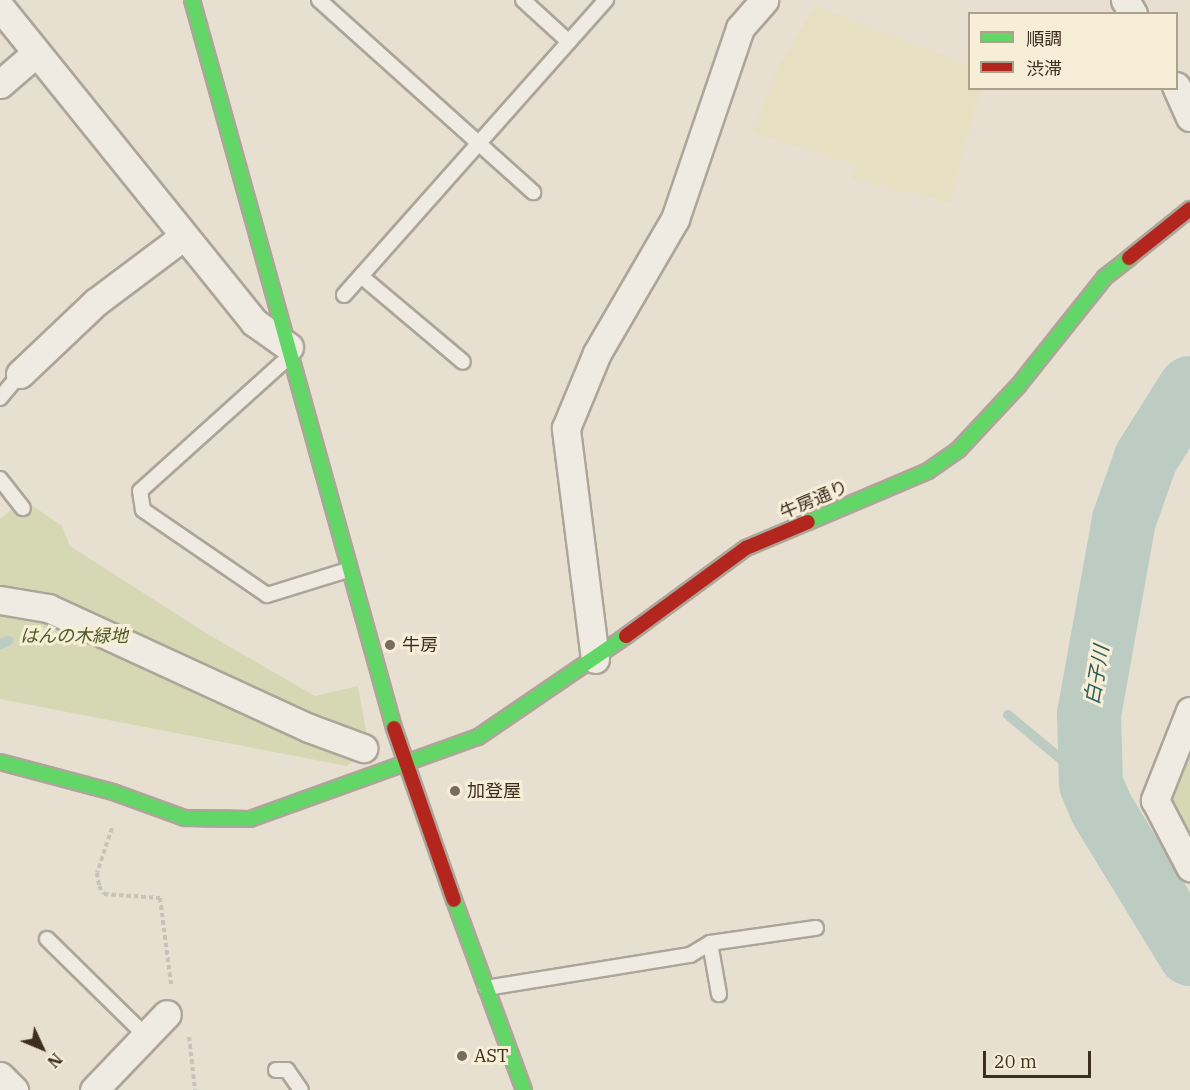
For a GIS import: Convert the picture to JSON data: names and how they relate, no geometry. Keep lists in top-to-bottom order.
{
  "streets": {
    "street": ["牛房通り"]
  },
  "water": ["白子川"],
  "parks": ["はんの木緑地"],
  "places": ["牛房", "加登屋", "AST"],
  "legend": ["順調", "渋滞"],
  "scale_bar": "20 m",
  "north": "bottom right"
}
